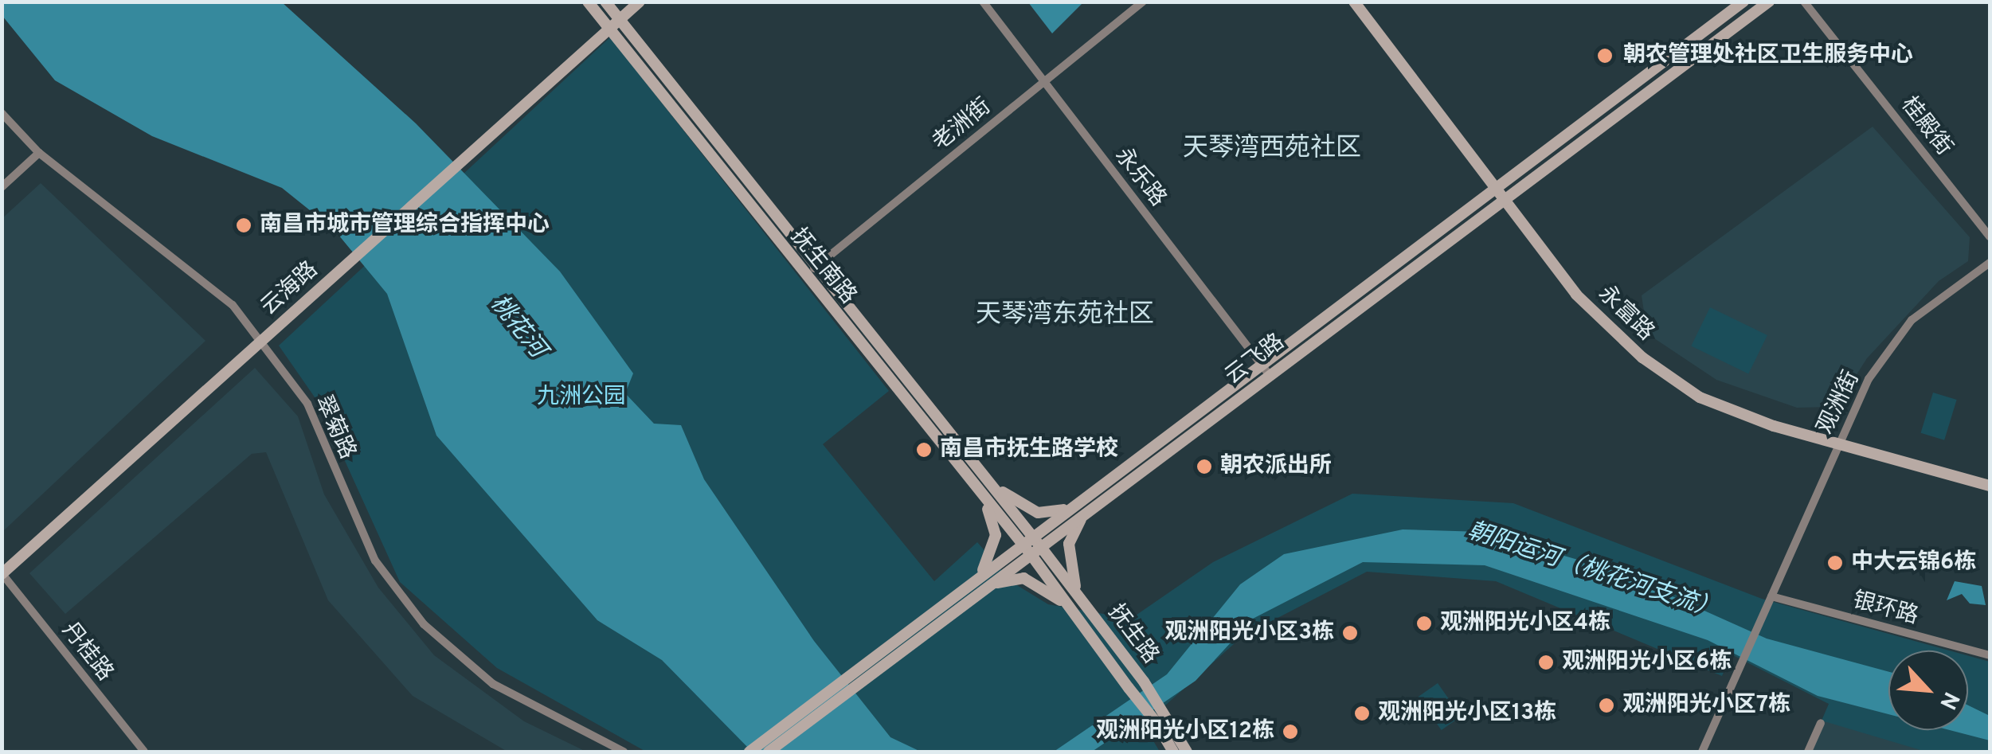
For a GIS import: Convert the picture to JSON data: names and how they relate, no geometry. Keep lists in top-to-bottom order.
{
  "streets": {
    "main road": [
      "抚生南路",
      "云海路",
      "永富路",
      "云飞路",
      "抚生路"
    ],
    "street": [
      "老洲街",
      "桂殿街",
      "永乐路",
      "观洲街",
      "翠菊路",
      "银环路",
      "丹桂路"
    ]
  },
  "crossings": [
    ["老洲街", "永乐路"],
    ["老洲街", "抚生南路"],
    ["永乐路", "云飞路"],
    ["抚生南路", "云海路"],
    ["抚生南路", "云飞路"],
    ["抚生南路", "抚生路"],
    ["云海路", "翠菊路"],
    ["云海路", "丹桂路"],
    ["永富路", "云飞路"],
    ["永富路", "观洲街"],
    ["云飞路", "抚生路"],
    ["观洲街", "银环路"]
  ],
  "districts": ["天琴湾西苑社区", "天琴湾东苑社区"],
  "water": ["桃花河", "朝阳运河（桃花河支流）"],
  "parks": ["九洲公园"],
  "places": [
    "朝农管理处社区卫生服务中心",
    "南昌市城市管理综合指挥中心",
    "南昌市抚生路学校",
    "朝农派出所",
    "中大·云锦6栋",
    "观洲·阳光小区4栋",
    "观洲·阳光小区3栋",
    "观洲·阳光小区6栋",
    "观洲·阳光小区7栋",
    "观洲·阳光小区13栋",
    "观洲·阳光小区12栋"
  ],
  "north": "bottom right"
}
